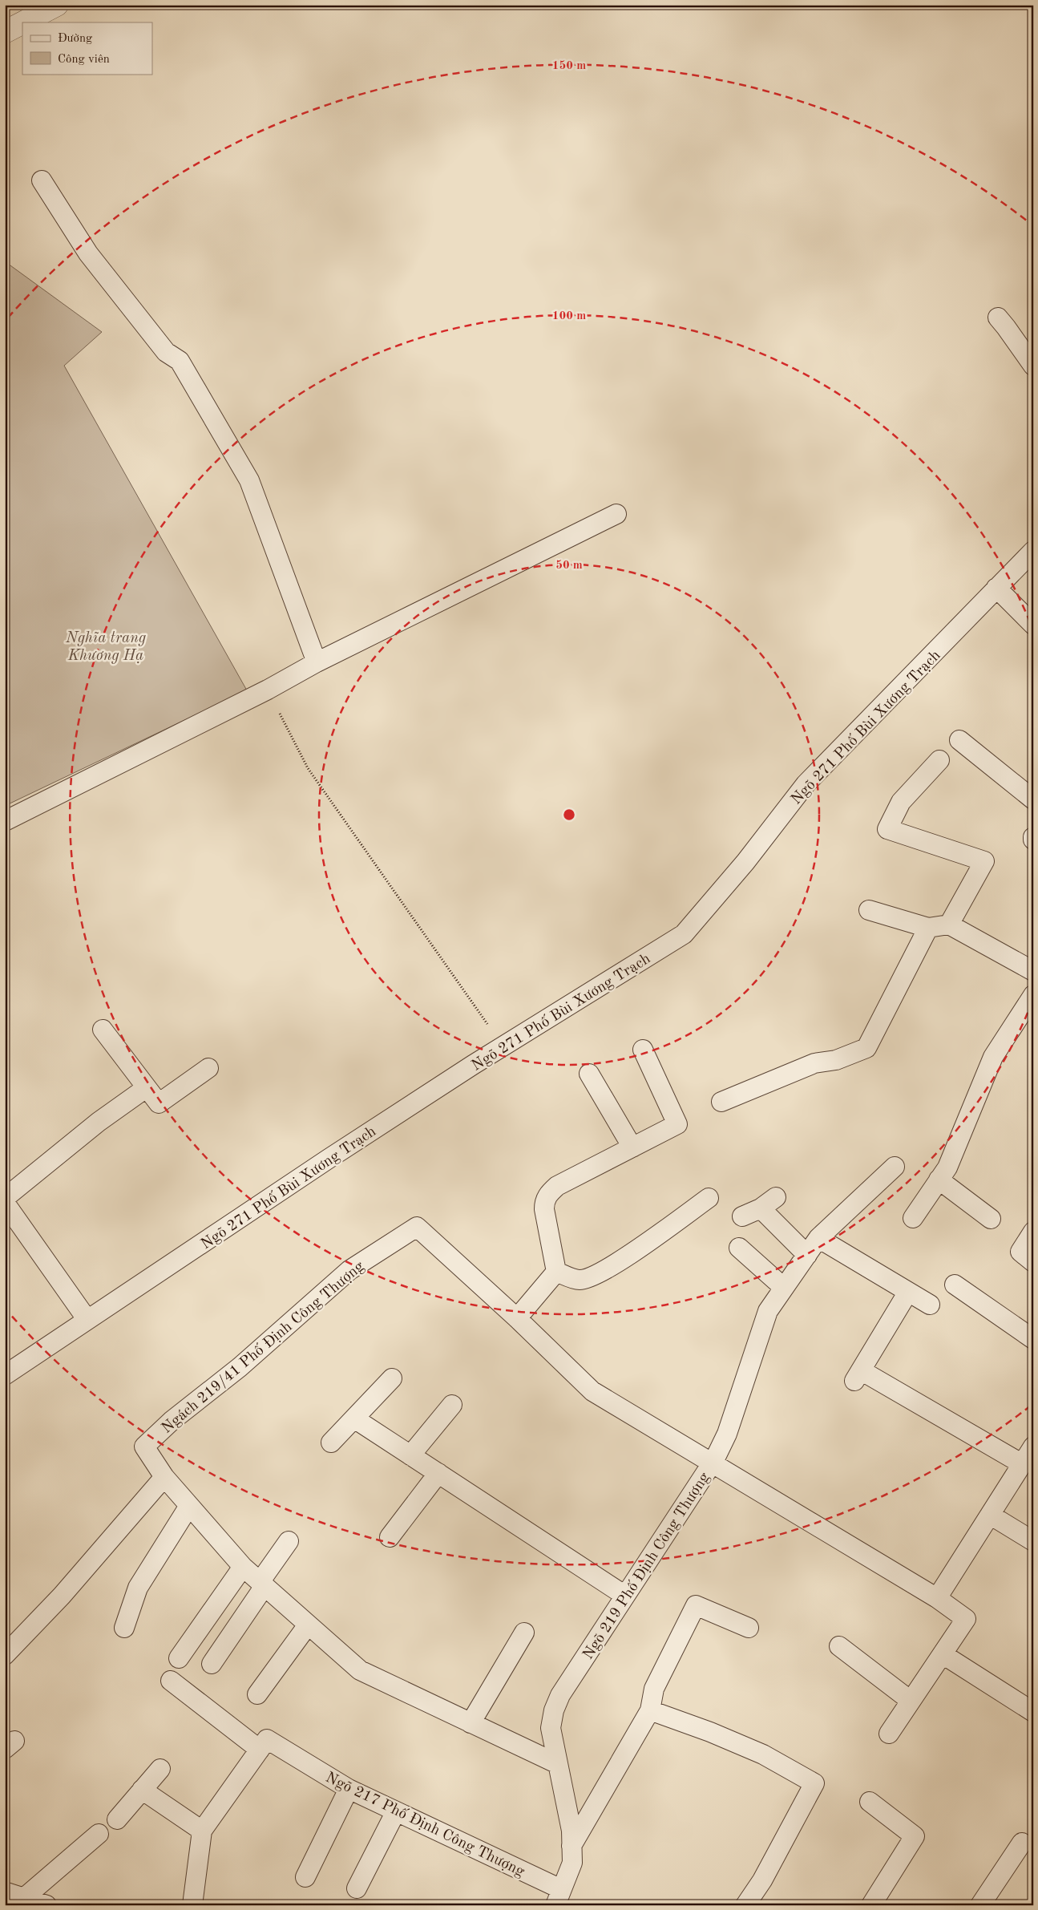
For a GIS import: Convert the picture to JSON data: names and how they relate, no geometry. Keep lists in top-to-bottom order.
{
  "streets": {
    "lane": [
      "Ngõ 271 Phố Bùi Xương Trạch",
      "Ngách 219/41 Phố Định Công Thượng",
      "Ngõ 219 Phố Định Công Thượng",
      "Ngõ 217 Phố Định Công Thượng"
    ]
  },
  "crossings": [
    ["Ngách 219/41 Phố Định Công Thượng", "Ngõ 219 Phố Định Công Thượng"],
    ["Ngõ 219 Phố Định Công Thượng", "Ngõ 217 Phố Định Công Thượng"]
  ],
  "parks": ["Nghĩa trang Khương Hạ"],
  "legend": ["Đường", "Công viên"],
  "rings": ["150 m", "100 m", "50 m"]
}
